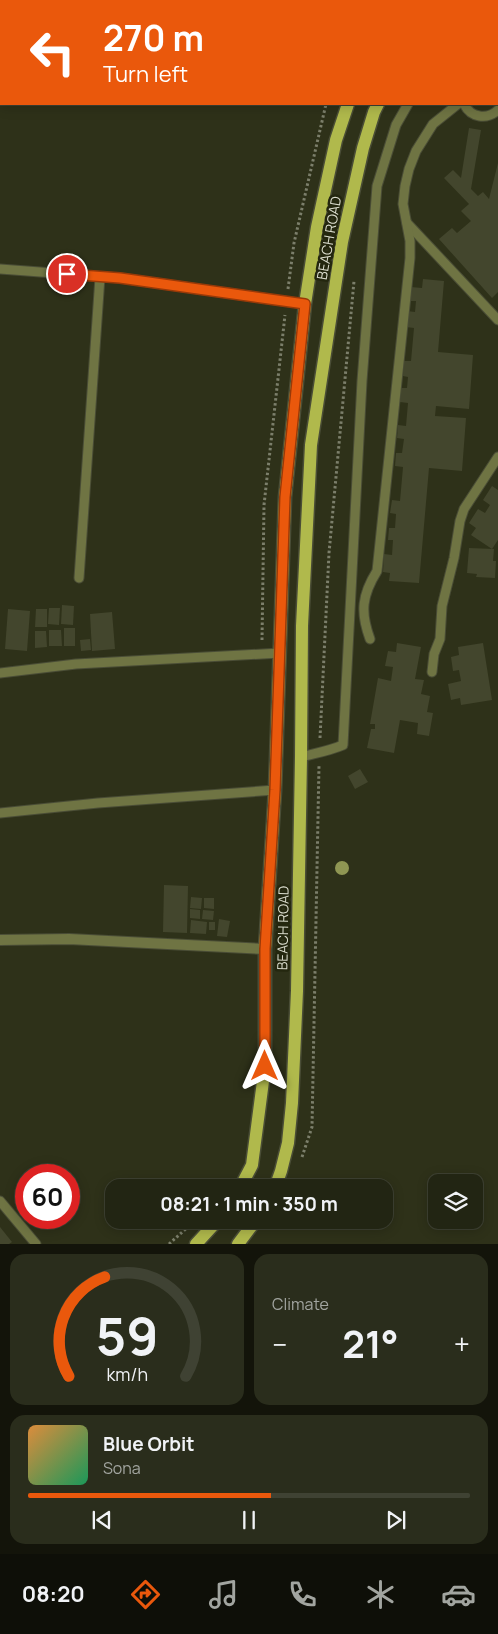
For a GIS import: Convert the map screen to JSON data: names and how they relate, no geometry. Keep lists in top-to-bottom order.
{
  "streets": {
    "main road": ["BEACH ROAD"]
  },
  "page": {
    "turn": ["270 m", "Turn left"],
    "limit": "60",
    "trip": "08:21 · 1 min · 350 m",
    "tile": "Climate",
    "heat": ["−", "21°", "+"],
    "song": ["Blue Orbit", "Sona"],
    "tabs": "08:20",
    "gauge": ["59", "km/h"]
  }
}
